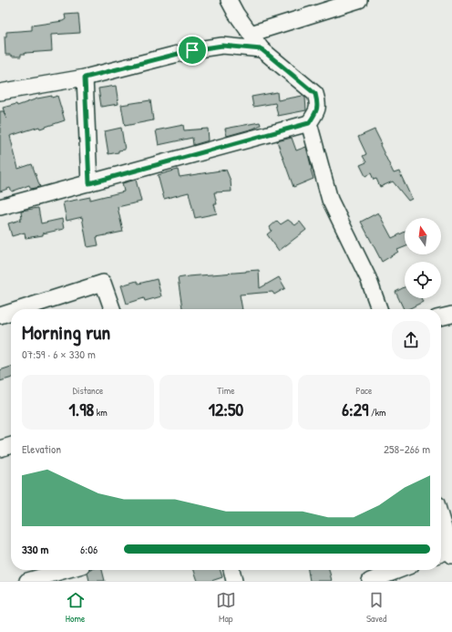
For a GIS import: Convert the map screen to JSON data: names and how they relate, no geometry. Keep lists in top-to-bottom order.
{
  "north": "top",
  "page": {
    "heading": ["Morning run", "07:59 · 6 × 330 m"],
    "stats": [
      ["Distance", "1.98 km"],
      ["Time", "12:50"],
      ["Pace", "6:29 /km"]
    ],
    "chart": ["Elevation", "258–266 m"],
    "list": [
      {
        "name": "330 m",
        "note": "6:06"
      }
    ],
    "tabs": ["Home", "Map", "Saved"]
  }
}
